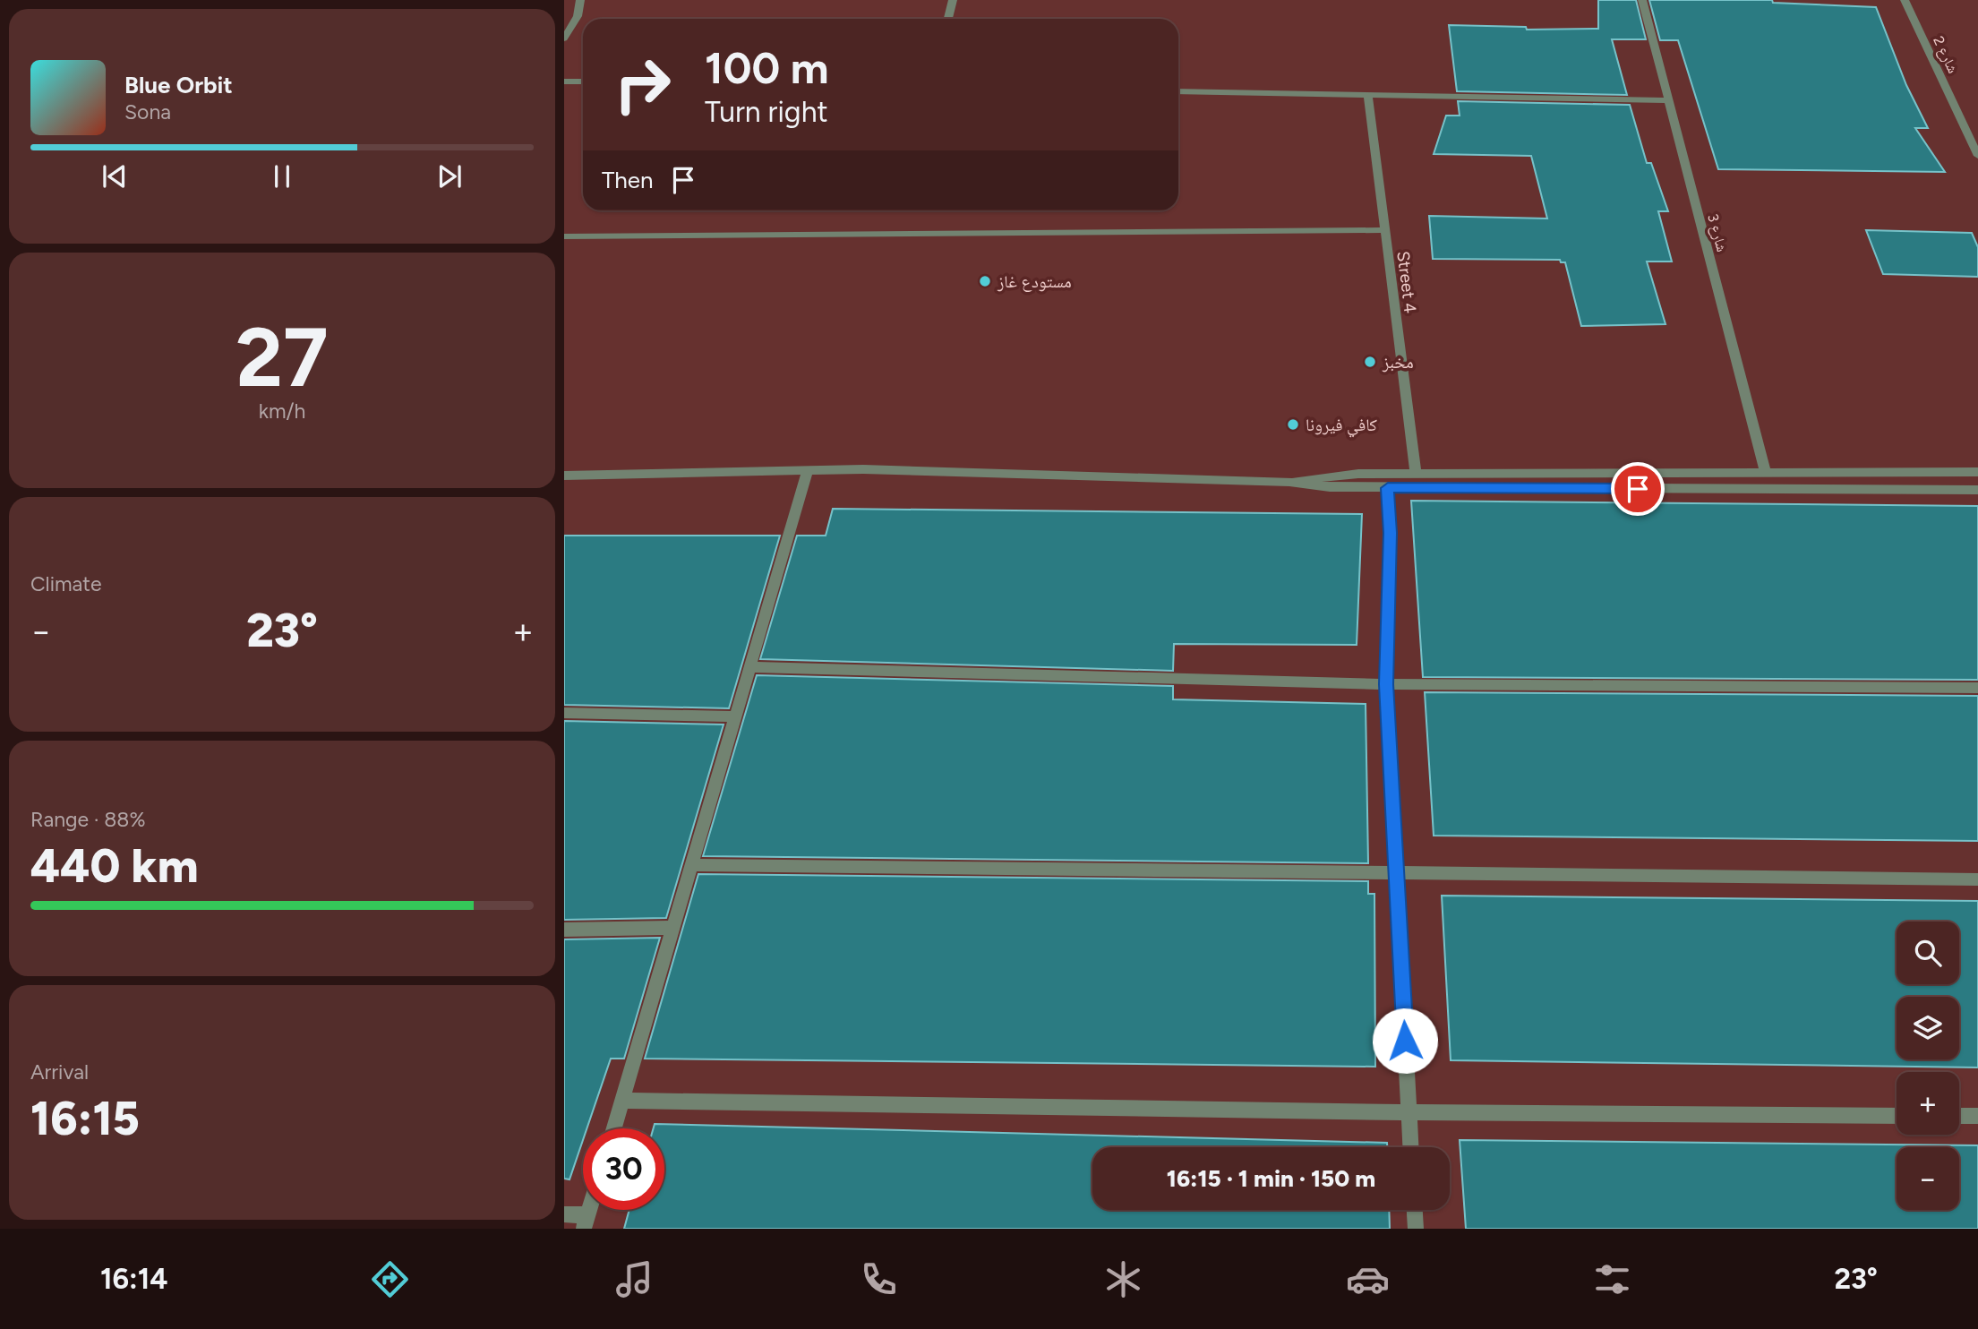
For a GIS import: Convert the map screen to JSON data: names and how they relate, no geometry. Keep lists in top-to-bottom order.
{
  "streets": {
    "street": ["شارع 2", "شارع 3", "Street 4"]
  },
  "places": ["مستودع غاز", "مخبز", "كافي فيرونا"],
  "page": {
    "turn": ["100 m", "Turn right"],
    "song": ["Blue Orbit", "Sona"],
    "then": "Then",
    "tile": [
      ["27", "km/h"],
      "Climate",
      ["Range · 88%", "440 km"],
      ["Arrival", "16:15"]
    ],
    "heat": ["−", "23°", "+"],
    "map_buttons": ["+", "−"],
    "limit": "30",
    "trip": "16:15 · 1 min · 150 m",
    "tabs": ["16:14", "23°"]
  }
}
